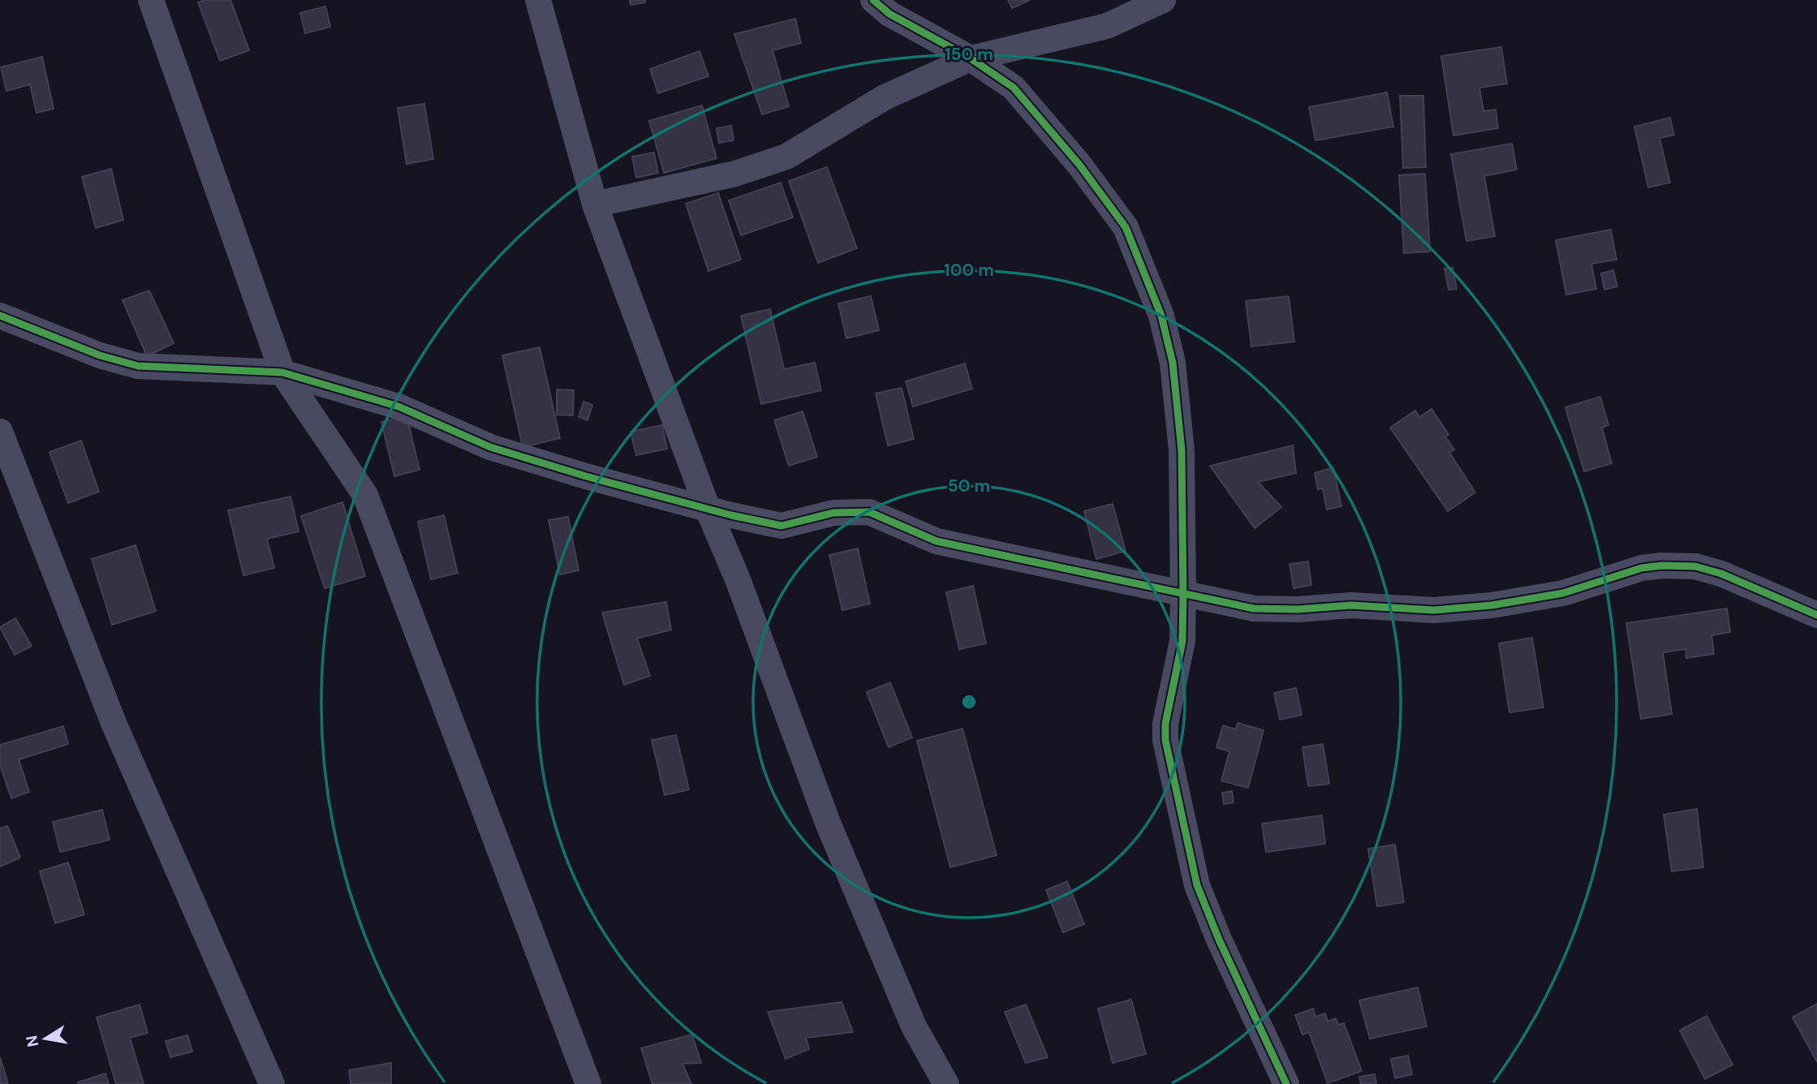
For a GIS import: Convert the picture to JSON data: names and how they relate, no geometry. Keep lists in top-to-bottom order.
{
  "north": "left",
  "rings": ["150 m", "100 m", "50 m"]
}
